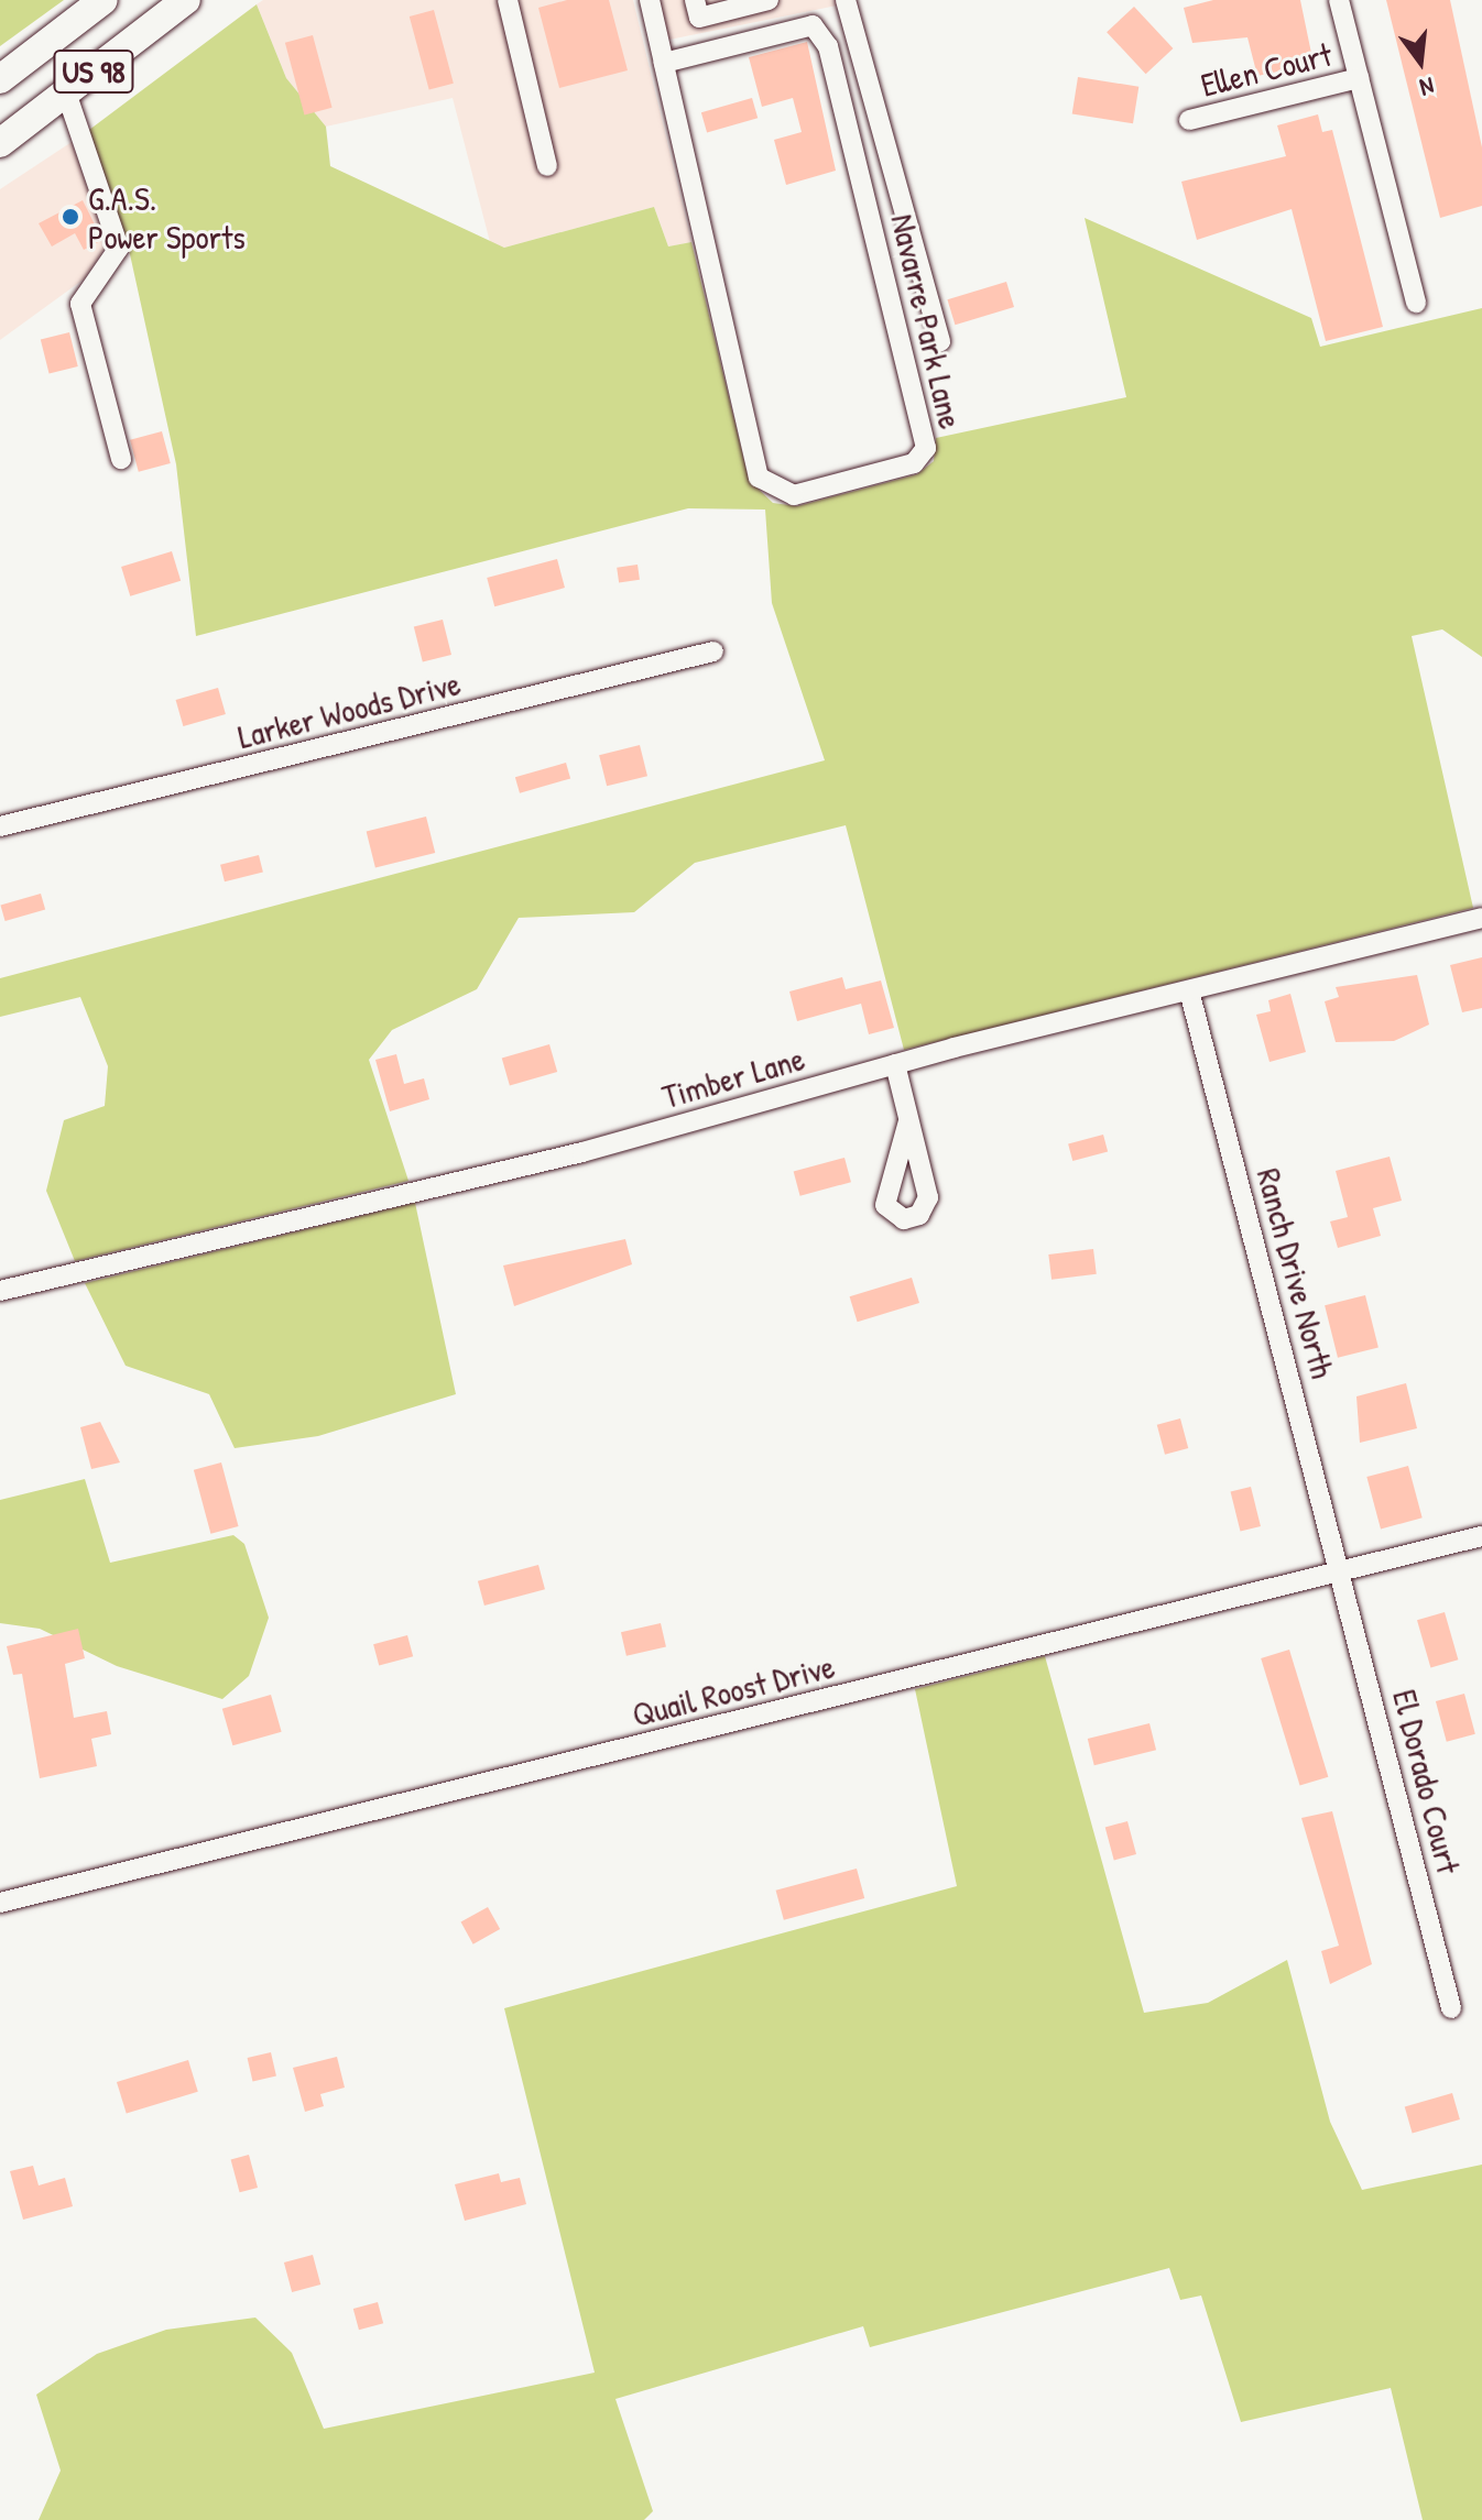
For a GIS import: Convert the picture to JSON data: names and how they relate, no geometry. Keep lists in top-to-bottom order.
{
  "streets": {
    "highway": ["US 98"],
    "street": [
      "Ellen Court",
      "Navarre Park Lane",
      "Larker Woods Drive",
      "Timber Lane",
      "Ranch Drive North",
      "Quail Roost Drive",
      "El Dorado Court"
    ]
  },
  "crossings": [
    ["Timber Lane", "Ranch Drive North"],
    ["Ranch Drive North", "Quail Roost Drive"],
    ["Ranch Drive North", "El Dorado Court"],
    ["Quail Roost Drive", "El Dorado Court"]
  ],
  "places": ["G.A.S. Power Sports"],
  "north": "bottom"
}
